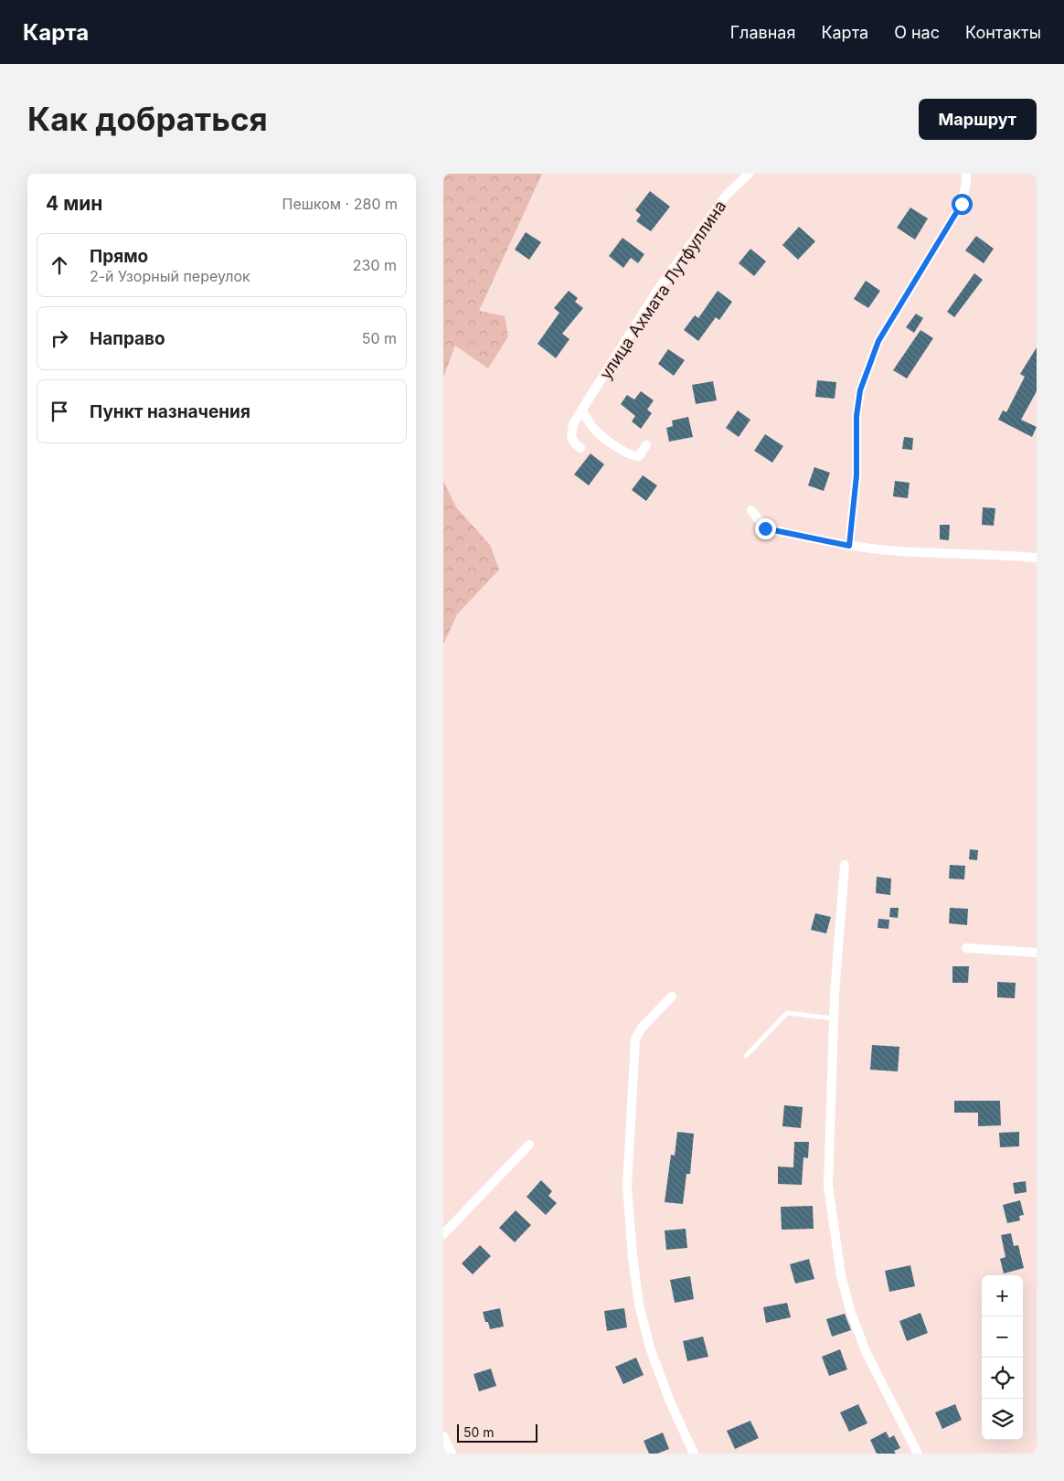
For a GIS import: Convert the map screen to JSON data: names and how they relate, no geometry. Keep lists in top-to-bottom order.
{
  "streets": {
    "street": ["улица Ахмата Лутфуллина"]
  },
  "scale_bar": "50 m",
  "page": {
    "header": "Карта",
    "nav": [
      "Главная",
      "Карта",
      "О нас",
      "Контакты"
    ],
    "buttons": "Маршрут",
    "title": "Как добраться",
    "heading": ["4 мин", "Пешком · 280 m"],
    "list": [
      ["Прямо", "2-й Узорный переулок", "230 m"],
      ["Направо", "50 m"],
      "Пункт назначения"
    ],
    "map_buttons": ["+", "−"],
    "scale": "50 m"
  }
}
